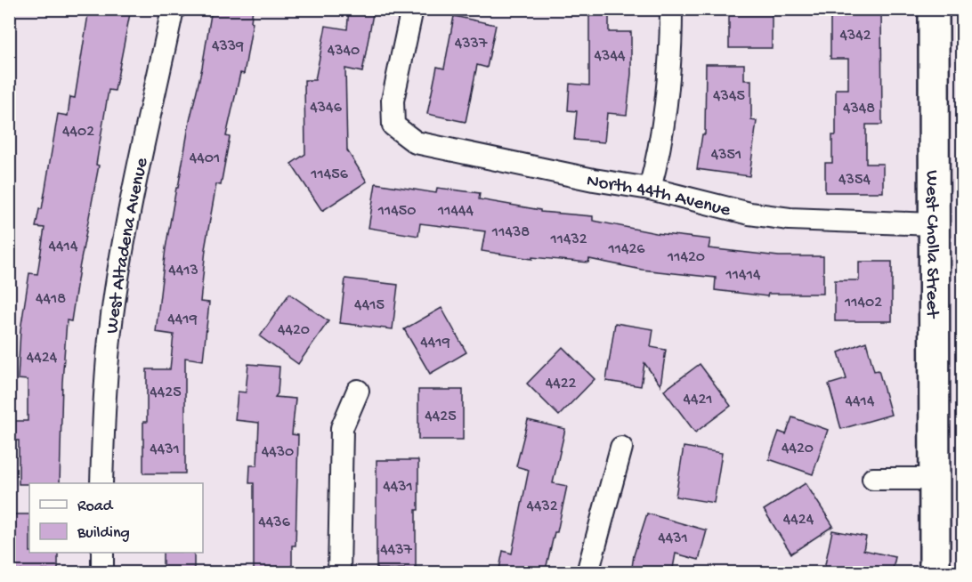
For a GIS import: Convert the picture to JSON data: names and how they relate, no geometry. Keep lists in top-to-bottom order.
{
  "streets": {
    "street": ["North 44th Avenue", "West Cholla Street", "West Altadena Avenue"]
  },
  "crossings": [
    ["North 44th Avenue", "West Cholla Street"]
  ],
  "house_numbers": [
    "4342",
    "4337",
    "4339",
    "4340",
    "4344",
    "4345",
    "4346",
    "4348",
    "4402",
    "4351",
    "4401",
    "11456",
    "4354",
    "11450",
    "11444",
    "11438",
    "11432",
    "4414",
    "11426",
    "11420",
    "4413",
    "11414",
    "4418",
    "11402",
    "4415",
    "4419",
    "4420",
    "4419",
    "4424",
    "4422",
    "4425",
    "4421",
    "4414",
    "4425",
    "4420",
    "4431",
    "4430",
    "4431",
    "4432",
    "4424",
    "4436",
    "4431",
    "4437"
  ],
  "legend": ["Road", "Building"]
}
